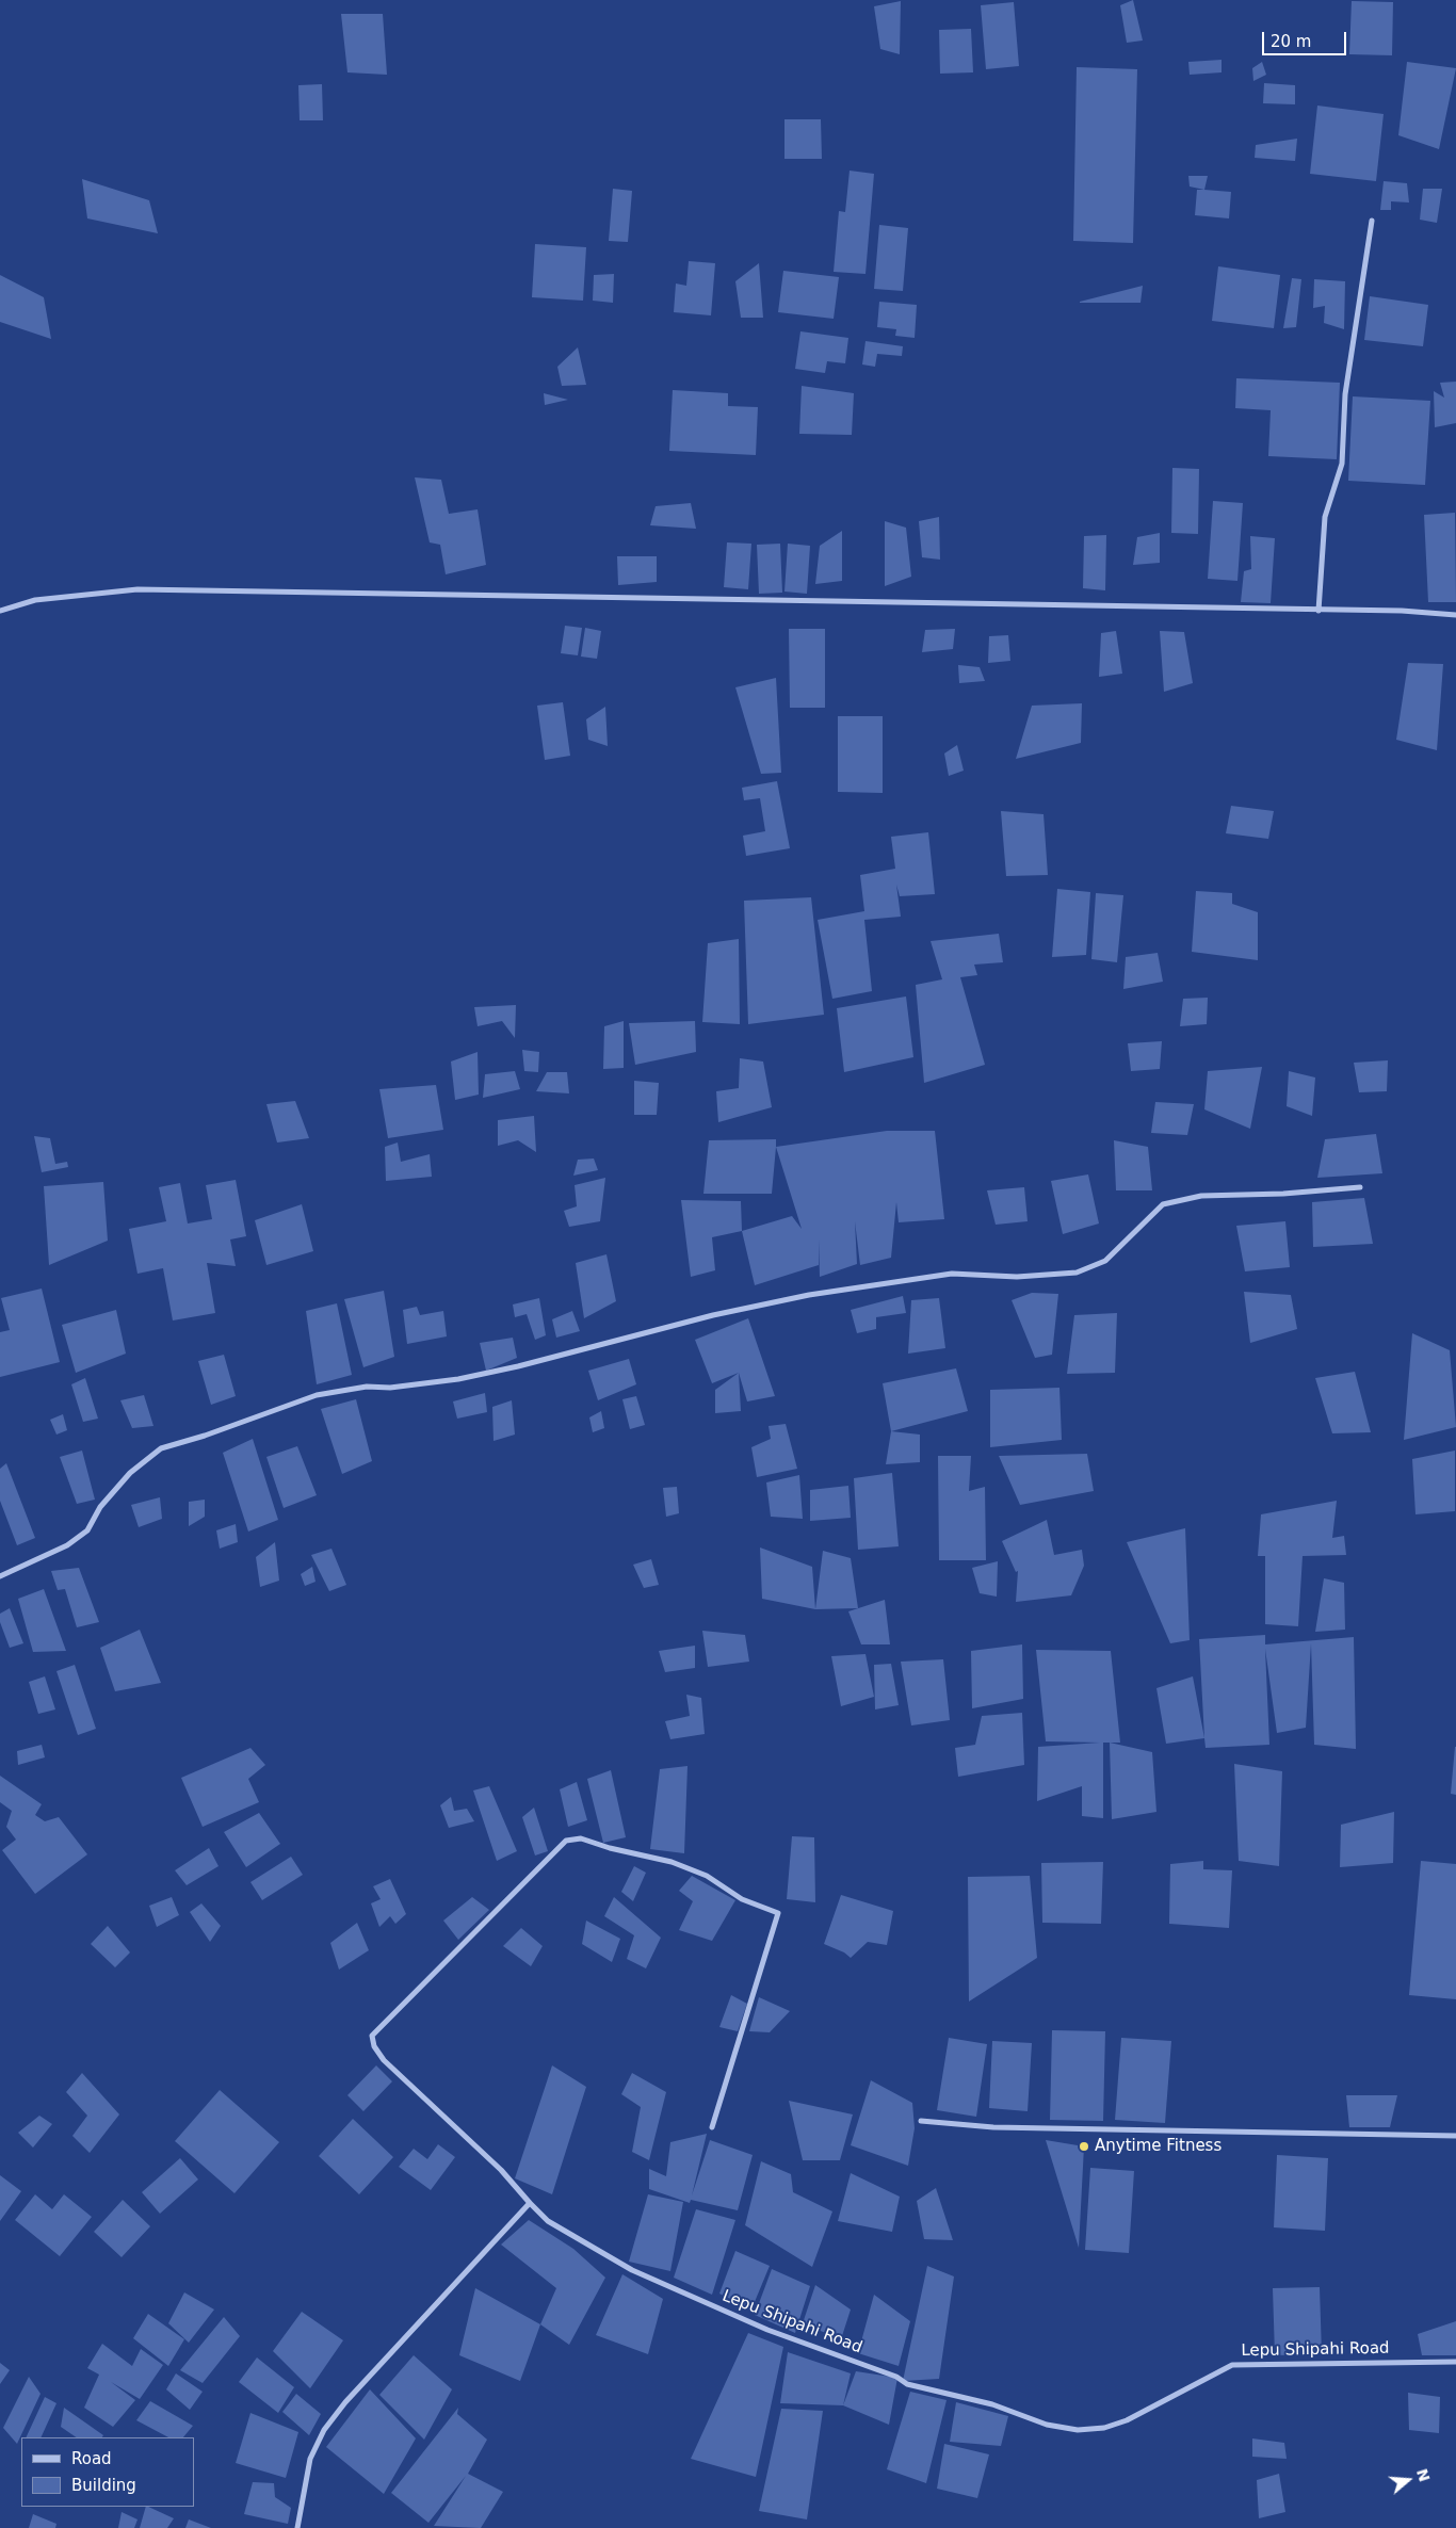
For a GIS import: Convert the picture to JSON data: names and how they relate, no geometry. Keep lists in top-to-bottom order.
{
  "streets": {
    "street": ["Lepu Shipahi Road"]
  },
  "places": ["Anytime Fitness"],
  "legend": ["Road", "Building"],
  "scale_bar": "20 m",
  "north": "right"
}
